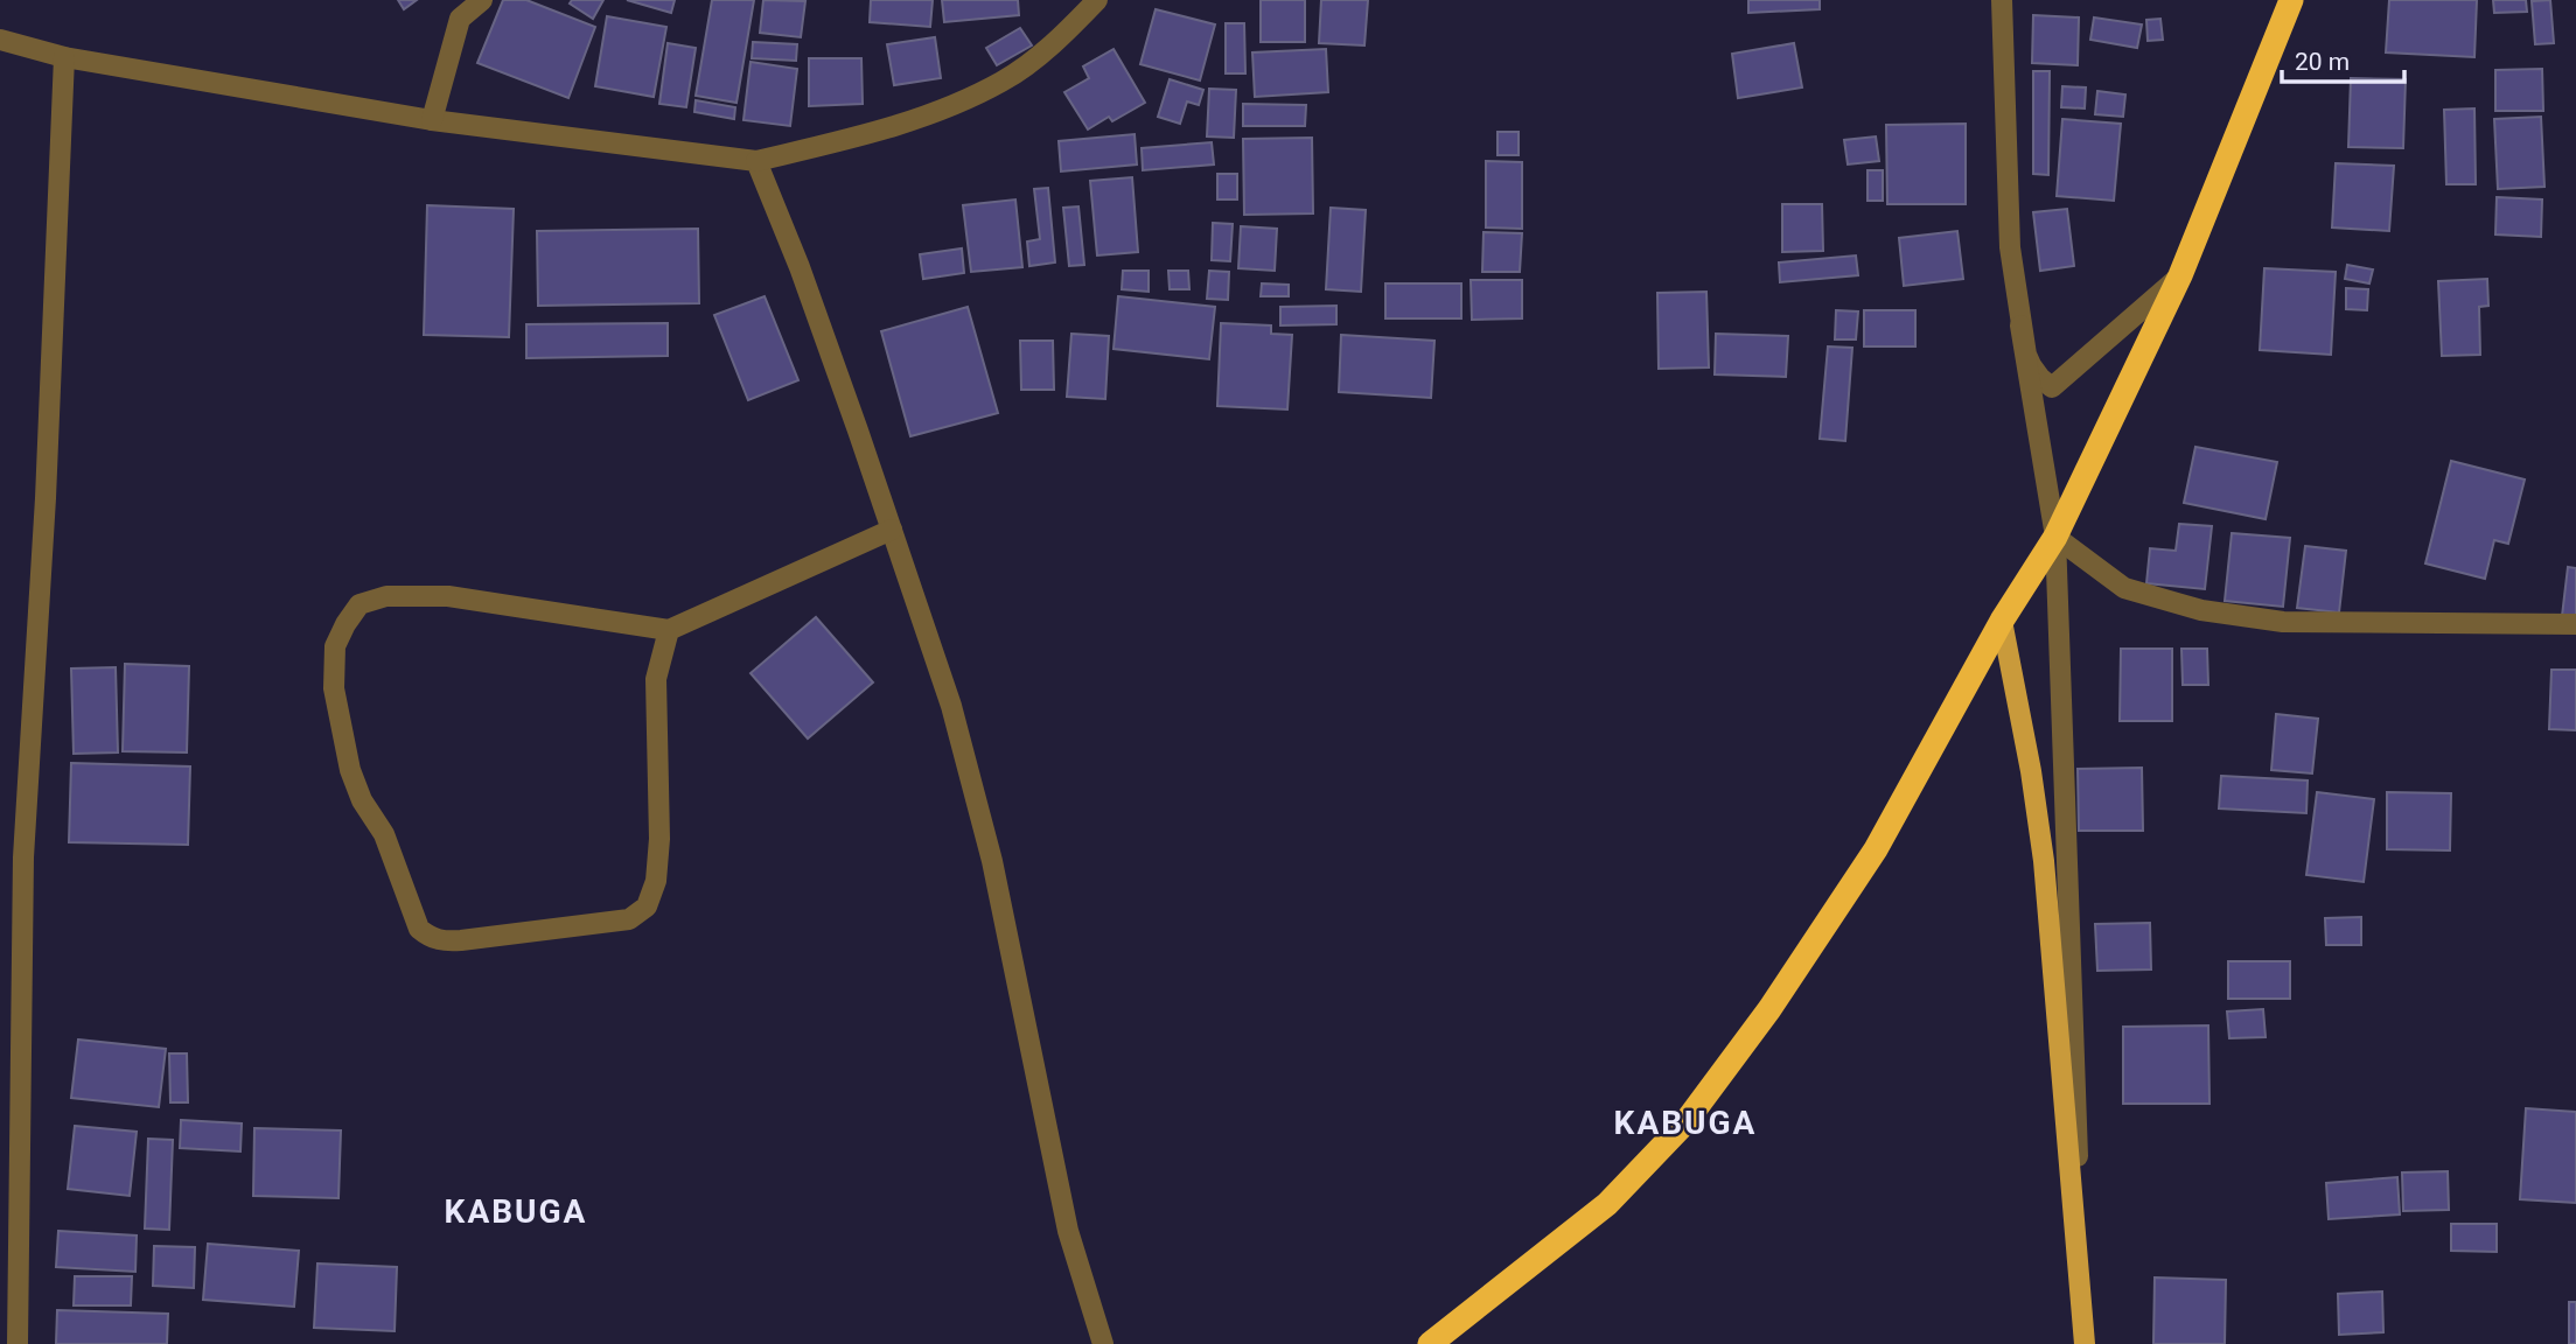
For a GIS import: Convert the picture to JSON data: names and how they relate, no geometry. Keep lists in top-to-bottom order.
{
  "districts": ["KABUGA", "KABUGA"],
  "scale_bar": "20 m"
}
